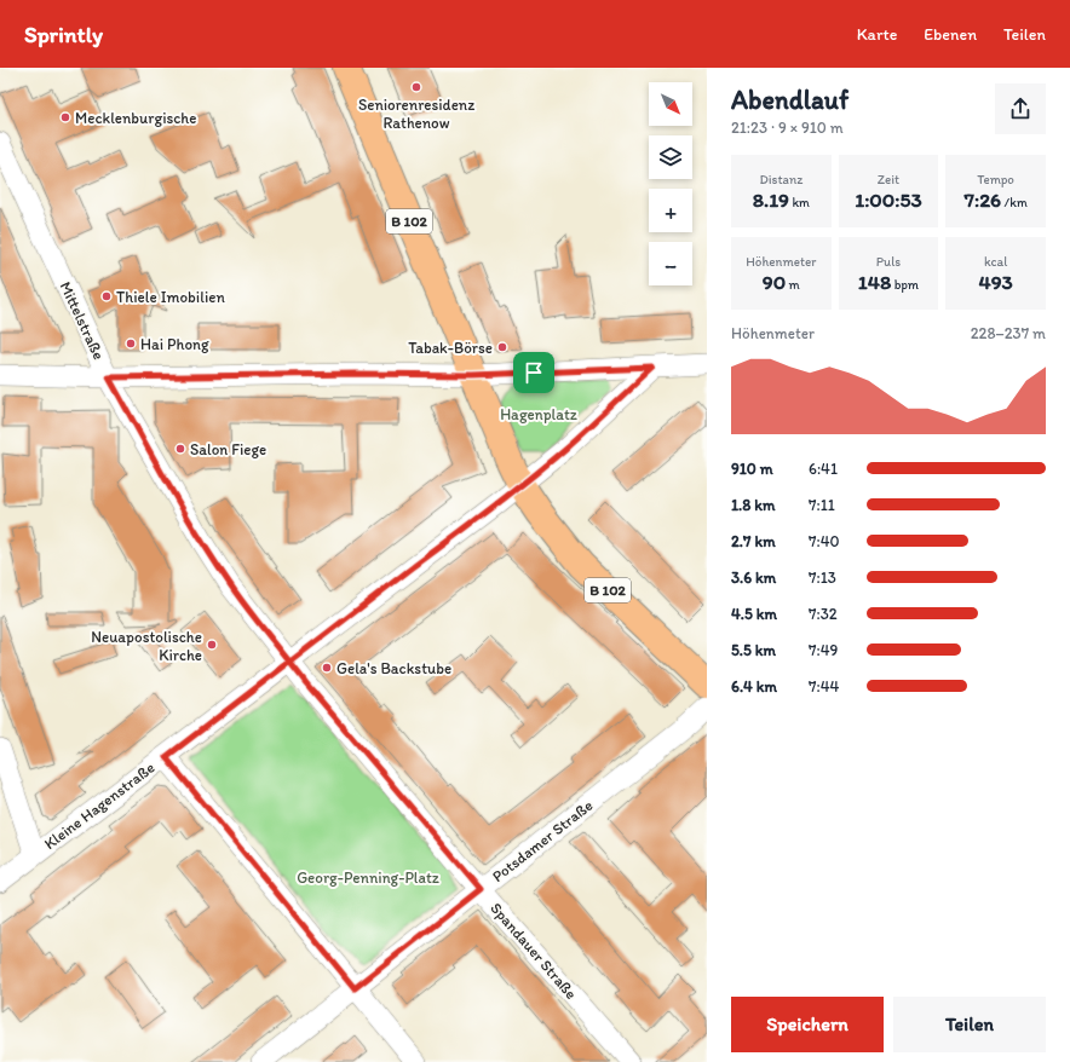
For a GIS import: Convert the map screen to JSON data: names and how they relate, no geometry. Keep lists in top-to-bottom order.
{
  "streets": {
    "main road": ["B 102"],
    "street": [
      "Mittelstraße",
      "Kleine Hagenstraße",
      "Potsdamer Straße",
      "Spandauer Straße"
    ]
  },
  "crossings": [
    ["B 102", "Kleine Hagenstraße"],
    ["Mittelstraße", "Kleine Hagenstraße"],
    ["Mittelstraße", "Spandauer Straße"],
    ["Kleine Hagenstraße", "Spandauer Straße"],
    ["Potsdamer Straße", "Spandauer Straße"]
  ],
  "parks": ["Hagenplatz", "Georg-Penning-Platz"],
  "places": [
    "Seniorenresidenz Rathenow",
    "Mecklenburgische",
    "Thiele Imobilien",
    "Hai Phong",
    "Tabak-Börse",
    "Salon Fiege",
    "Neuapostolische Kirche",
    "Gela's Backstube"
  ],
  "north": "bottom right",
  "page": {
    "header": "Sprintly",
    "nav": ["Karte", "Ebenen", "Teilen"],
    "heading": ["Abendlauf", "21:23 · 9 × 910 m"],
    "map_buttons": ["+", "−"],
    "stats": [
      ["Distanz", "8.19 km"],
      ["Zeit", "1:00:53"],
      ["Tempo", "7:26 /km"],
      ["Höhenmeter", "90 m"],
      ["Puls", "148 bpm"],
      ["kcal", "493"]
    ],
    "chart": ["Höhenmeter", "228–237 m"],
    "list": [
      {
        "name": "910 m",
        "note": "6:41"
      },
      {
        "name": "1.8 km",
        "note": "7:11"
      },
      {
        "name": "2.7 km",
        "note": "7:40"
      },
      {
        "name": "3.6 km",
        "note": "7:13"
      },
      {
        "name": "4.5 km",
        "note": "7:32"
      },
      {
        "name": "5.5 km",
        "note": "7:49"
      },
      {
        "name": "6.4 km",
        "note": "7:44"
      }
    ],
    "buttons": ["Speichern", "Teilen"]
  }
}
